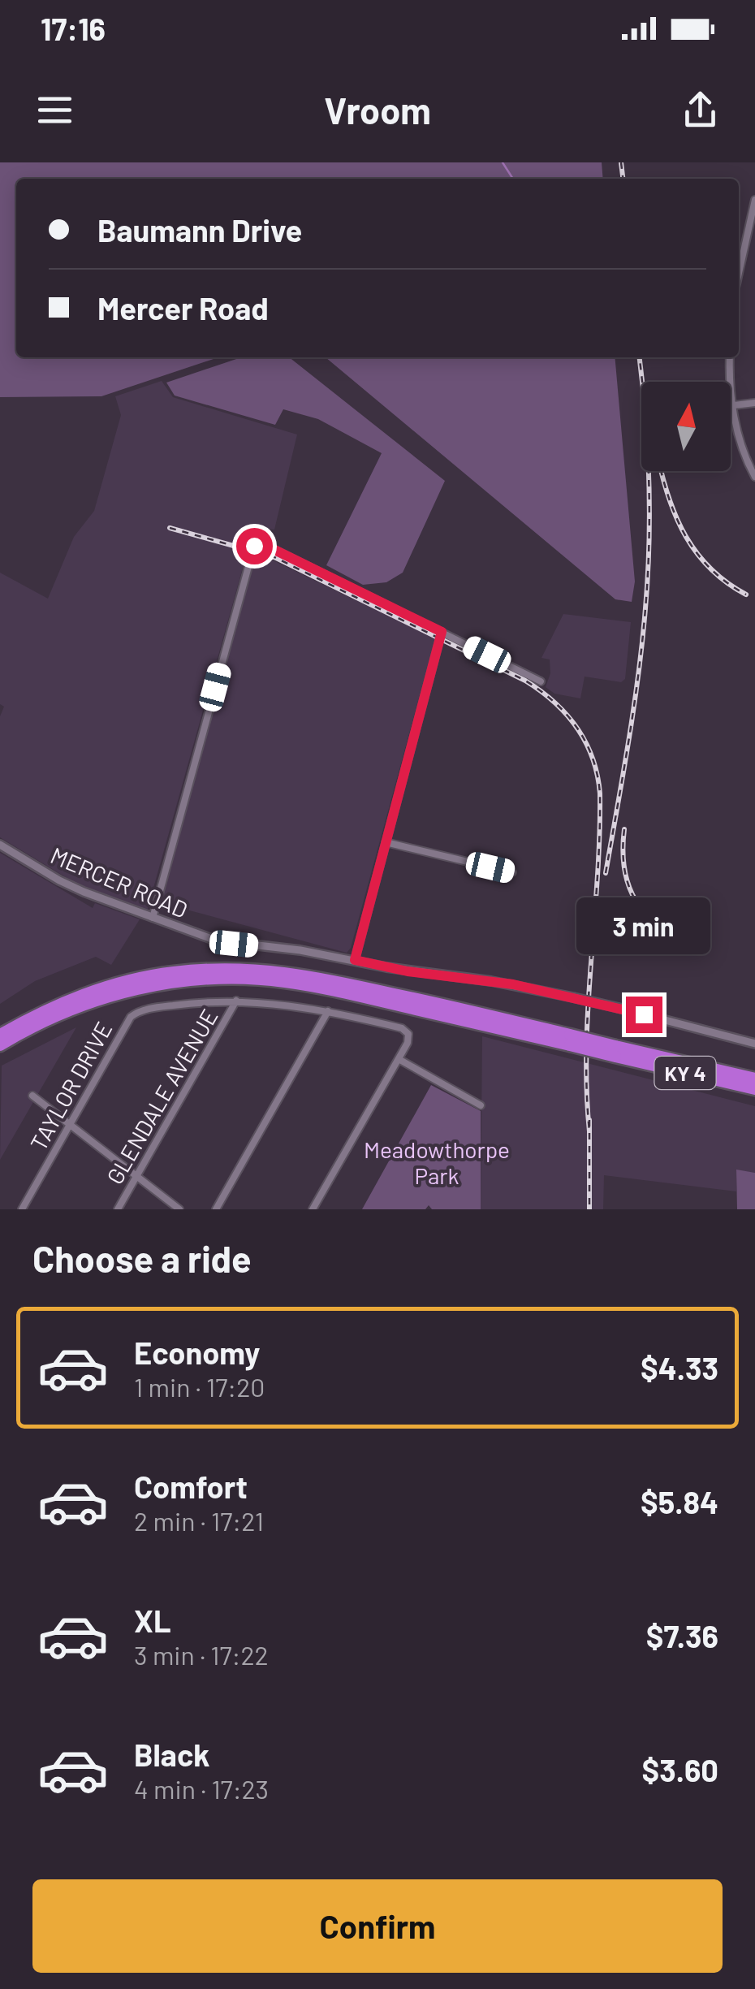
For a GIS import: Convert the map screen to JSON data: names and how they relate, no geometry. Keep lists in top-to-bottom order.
{
  "streets": {
    "highway": ["KY 4"],
    "street": ["MERCER ROAD", "TAYLOR DRIVE", "GLENDALE AVENUE"]
  },
  "crossings": [
    ["TAYLOR DRIVE", "GLENDALE AVENUE"]
  ],
  "parks": ["Meadowthorpe Park"],
  "north": "top",
  "page": {
    "status": "17:16",
    "header": "Vroom",
    "banner": ["Baumann Drive", "Mercer Road"],
    "bubble": "3 min",
    "heading": "Choose a ride",
    "list": [
      {
        "name": "Economy",
        "note": "1 min · 17:20",
        "value": "$4.33"
      },
      {
        "name": "Comfort",
        "note": "2 min · 17:21",
        "value": "$5.84"
      },
      {
        "name": "XL",
        "note": "3 min · 17:22",
        "value": "$7.36"
      },
      {
        "name": "Black",
        "note": "4 min · 17:23",
        "value": "$3.60"
      }
    ],
    "buttons": "Confirm"
  }
}
